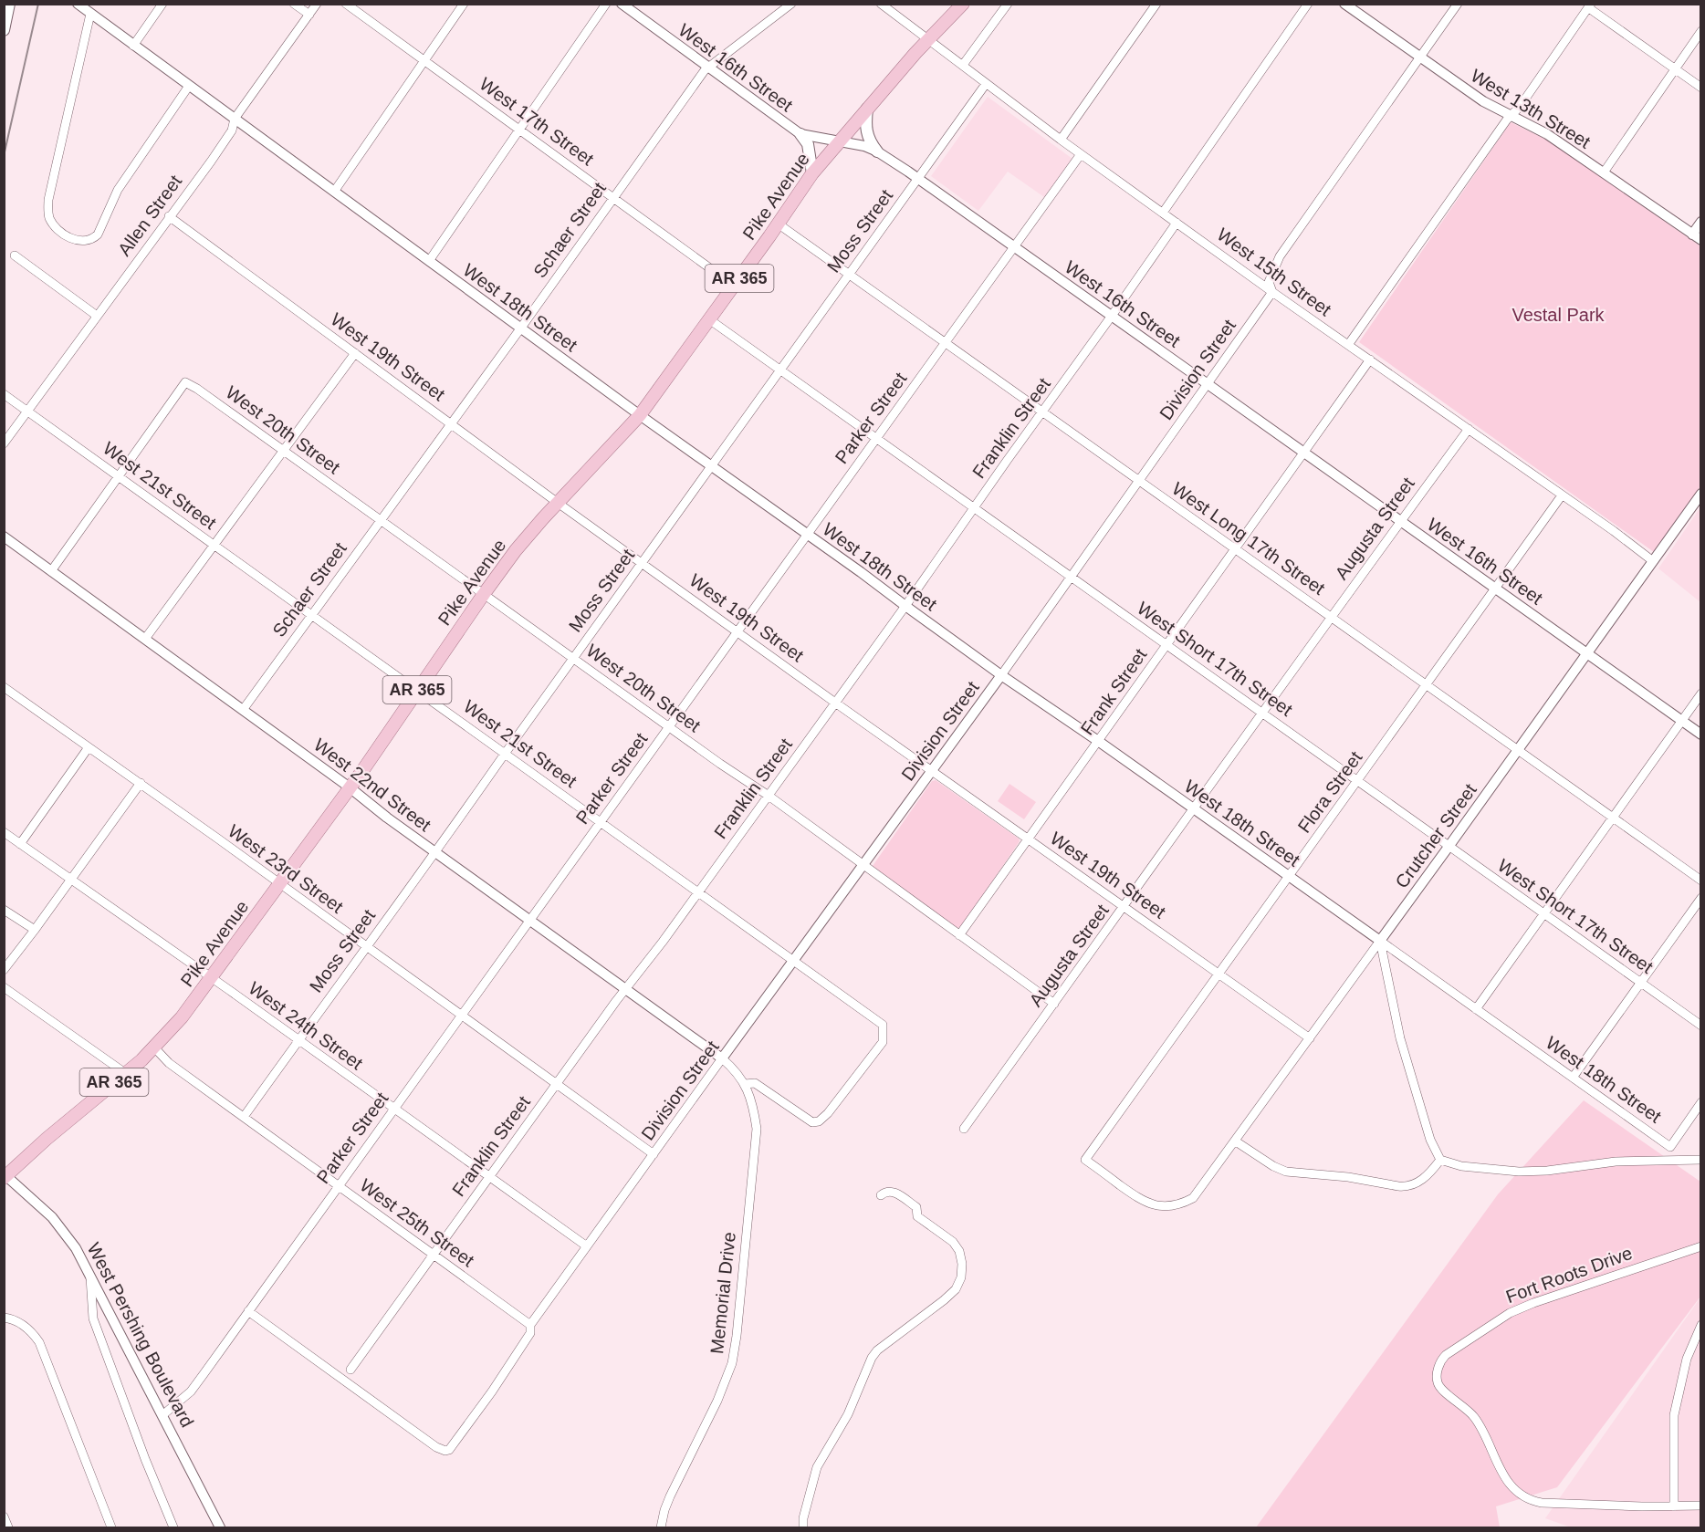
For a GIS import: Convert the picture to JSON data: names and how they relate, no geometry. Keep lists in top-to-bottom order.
{
  "streets": {
    "main road": ["Pike Avenue", "AR 365"],
    "street": [
      "West 16th Street",
      "West 13th Street",
      "West 17th Street",
      "Allen Street",
      "Schaer Street",
      "Moss Street",
      "West 15th Street",
      "West 18th Street",
      "West 19th Street",
      "Division Street",
      "Parker Street",
      "Franklin Street",
      "West 20th Street",
      "West 21st Street",
      "Augusta Street",
      "West Long 17th Street",
      "West Short 17th Street",
      "Frank Street",
      "West 22nd Street",
      "Flora Street",
      "Crutcher Street",
      "West 23rd Street",
      "West 24th Street",
      "West 25th Street",
      "Fort Roots Drive",
      "Memorial Drive",
      "West Pershing Boulevard"
    ]
  },
  "crossings": [
    ["West 16th Street", "Pike Avenue"],
    ["West 16th Street", "Schaer Street"],
    ["West 16th Street", "Moss Street"],
    ["West 16th Street", "Division Street"],
    ["West 16th Street", "Parker Street"],
    ["West 16th Street", "Franklin Street"],
    ["West 16th Street", "Augusta Street"],
    ["West 16th Street", "Frank Street"],
    ["West 16th Street", "Flora Street"],
    ["West 16th Street", "Crutcher Street"],
    ["West 13th Street", "Division Street"],
    ["West 17th Street", "Pike Avenue"],
    ["West 17th Street", "Schaer Street"],
    ["Pike Avenue", "West 15th Street"],
    ["Pike Avenue", "West 18th Street"],
    ["Pike Avenue", "West 19th Street"],
    ["Pike Avenue", "West 20th Street"],
    ["Pike Avenue", "West 21st Street"],
    ["Pike Avenue", "West Long 17th Street"],
    ["Pike Avenue", "West Short 17th Street"],
    ["Pike Avenue", "West 22nd Street"],
    ["Pike Avenue", "West 23rd Street"],
    ["Pike Avenue", "West 24th Street"],
    ["Pike Avenue", "West 25th Street"],
    ["Pike Avenue", "West Pershing Boulevard"],
    ["Allen Street", "West 18th Street"],
    ["Allen Street", "West 19th Street"],
    ["Allen Street", "West 21st Street"],
    ["Schaer Street", "West 18th Street"],
    ["Schaer Street", "West 19th Street"],
    ["Schaer Street", "West 20th Street"],
    ["Schaer Street", "West 21st Street"],
    ["Schaer Street", "West 22nd Street"],
    ["Moss Street", "West 15th Street"],
    ["Moss Street", "West 18th Street"],
    ["Moss Street", "West 19th Street"],
    ["Moss Street", "West 20th Street"],
    ["Moss Street", "West 21st Street"],
    ["Moss Street", "West Long 17th Street"],
    ["Moss Street", "West Short 17th Street"],
    ["Moss Street", "West 22nd Street"],
    ["Moss Street", "West 23rd Street"],
    ["Moss Street", "West 24th Street"],
    ["Moss Street", "West 25th Street"],
    ["West 15th Street", "Division Street"],
    ["West 15th Street", "Parker Street"],
    ["West 15th Street", "Franklin Street"],
    ["West 15th Street", "Augusta Street"],
    ["West 15th Street", "Frank Street"],
    ["West 15th Street", "Flora Street"],
    ["West 15th Street", "Crutcher Street"],
    ["West 18th Street", "Division Street"],
    ["West 18th Street", "Parker Street"],
    ["West 18th Street", "Franklin Street"],
    ["West 18th Street", "Augusta Street"],
    ["West 18th Street", "Frank Street"],
    ["West 18th Street", "Flora Street"],
    ["West 18th Street", "Crutcher Street"],
    ["West 19th Street", "Division Street"],
    ["West 19th Street", "Parker Street"],
    ["West 19th Street", "Franklin Street"],
    ["West 19th Street", "Augusta Street"],
    ["West 19th Street", "Frank Street"],
    ["West 19th Street", "Flora Street"],
    ["West 19th Street", "Crutcher Street"],
    ["Division Street", "Parker Street"],
    ["Division Street", "West 20th Street"],
    ["Division Street", "West 21st Street"],
    ["Division Street", "West Long 17th Street"],
    ["Division Street", "West Short 17th Street"],
    ["Division Street", "West 22nd Street"],
    ["Division Street", "West 23rd Street"],
    ["Division Street", "West 24th Street"],
    ["Division Street", "West 25th Street"],
    ["Division Street", "Memorial Drive"],
    ["Parker Street", "West 20th Street"],
    ["Parker Street", "West 21st Street"],
    ["Parker Street", "West Long 17th Street"],
    ["Parker Street", "West Short 17th Street"],
    ["Parker Street", "West 22nd Street"],
    ["Parker Street", "West 23rd Street"],
    ["Parker Street", "West 24th Street"],
    ["Parker Street", "West 25th Street"],
    ["Parker Street", "West Pershing Boulevard"],
    ["Franklin Street", "West 20th Street"],
    ["Franklin Street", "West 21st Street"],
    ["Franklin Street", "West Long 17th Street"],
    ["Franklin Street", "West Short 17th Street"],
    ["Franklin Street", "West 22nd Street"],
    ["Franklin Street", "West 23rd Street"],
    ["Franklin Street", "West 24th Street"],
    ["Franklin Street", "West 25th Street"],
    ["West 20th Street", "West 21st Street"],
    ["West 20th Street", "Augusta Street"],
    ["West 20th Street", "Frank Street"],
    ["West 21st Street", "Memorial Drive"],
    ["Augusta Street", "West Long 17th Street"],
    ["Augusta Street", "West Short 17th Street"],
    ["West Long 17th Street", "Frank Street"],
    ["West Long 17th Street", "Flora Street"],
    ["West Long 17th Street", "Crutcher Street"],
    ["West Short 17th Street", "Frank Street"],
    ["West Short 17th Street", "Flora Street"],
    ["West Short 17th Street", "Crutcher Street"],
    ["West 22nd Street", "Memorial Drive"],
    ["Flora Street", "Crutcher Street"]
  ],
  "parks": ["Vestal Park"]
}
